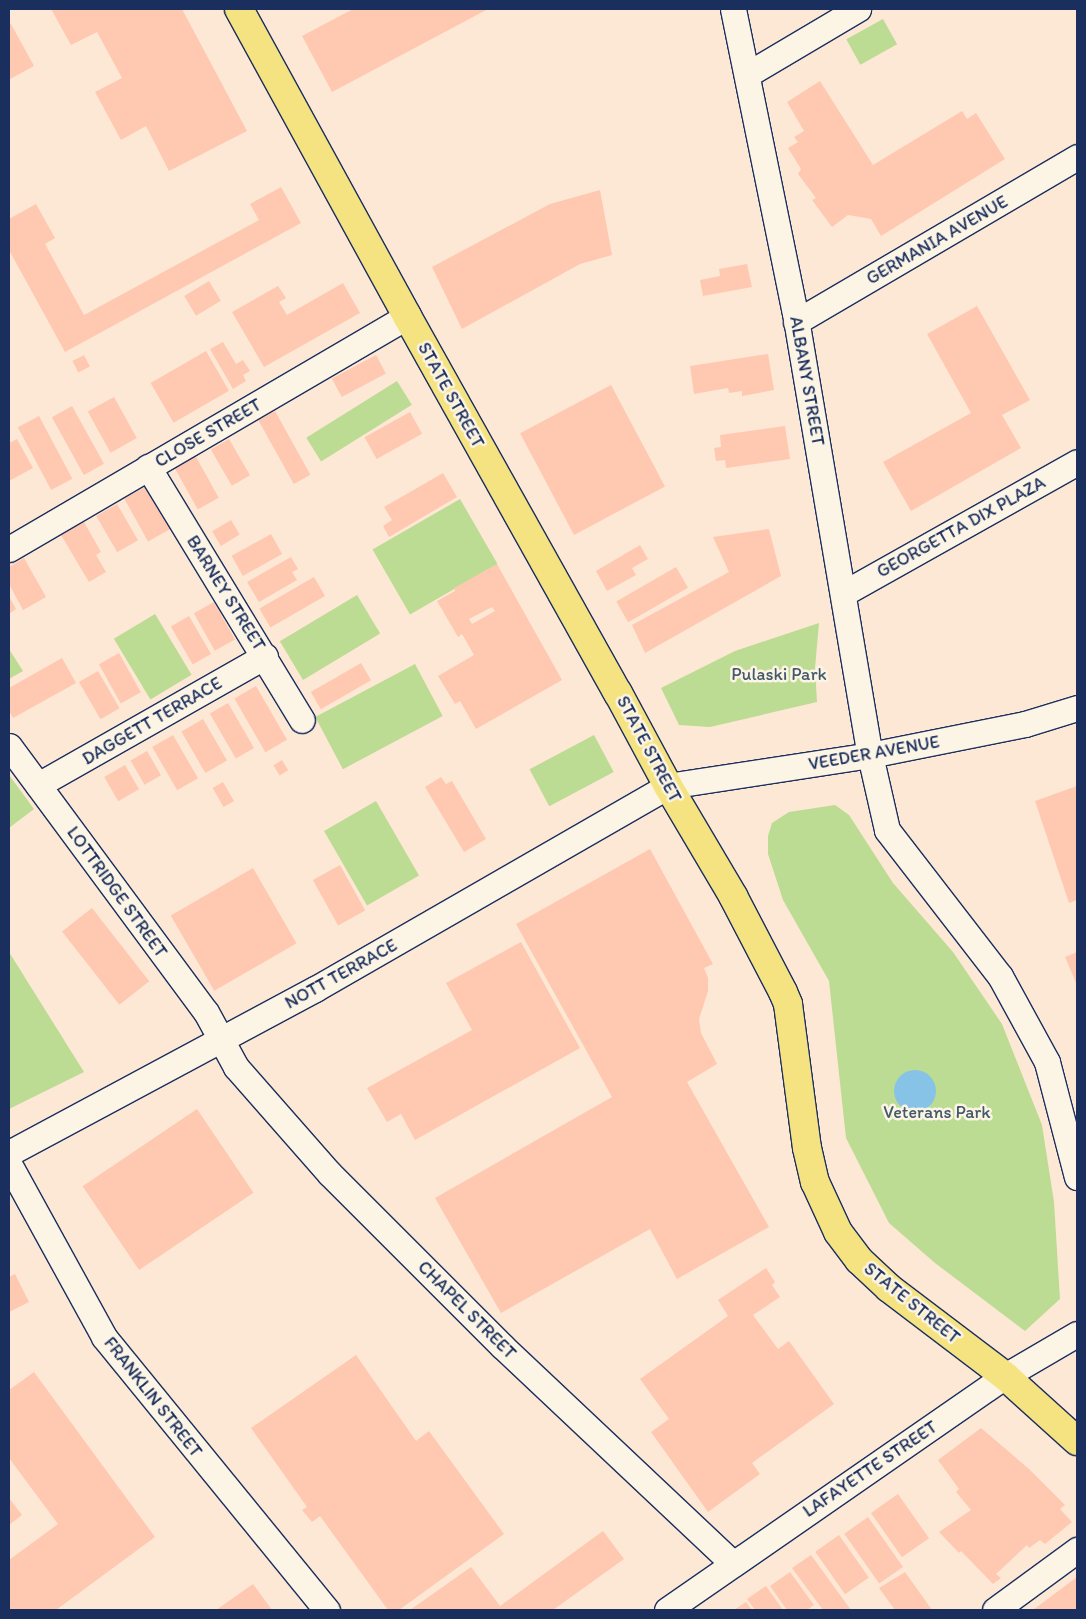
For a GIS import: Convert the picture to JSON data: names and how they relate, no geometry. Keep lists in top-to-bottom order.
{
  "streets": {
    "main road": ["STATE STREET"],
    "street": [
      "GERMANIA AVENUE",
      "ALBANY STREET",
      "CLOSE STREET",
      "GEORGETTA DIX PLAZA",
      "BARNEY STREET",
      "DAGGETT TERRACE",
      "VEEDER AVENUE",
      "LOTTRIDGE STREET",
      "NOTT TERRACE",
      "CHAPEL STREET",
      "FRANKLIN STREET",
      "LAFAYETTE STREET"
    ]
  },
  "crossings": [
    ["GERMANIA AVENUE", "ALBANY STREET"],
    ["ALBANY STREET", "GEORGETTA DIX PLAZA"],
    ["ALBANY STREET", "VEEDER AVENUE"],
    ["STATE STREET", "CLOSE STREET"],
    ["STATE STREET", "VEEDER AVENUE"],
    ["STATE STREET", "NOTT TERRACE"],
    ["STATE STREET", "LAFAYETTE STREET"],
    ["CLOSE STREET", "BARNEY STREET"],
    ["BARNEY STREET", "DAGGETT TERRACE"],
    ["DAGGETT TERRACE", "LOTTRIDGE STREET"],
    ["VEEDER AVENUE", "NOTT TERRACE"],
    ["LOTTRIDGE STREET", "NOTT TERRACE"],
    ["LOTTRIDGE STREET", "CHAPEL STREET"],
    ["NOTT TERRACE", "CHAPEL STREET"],
    ["CHAPEL STREET", "LAFAYETTE STREET"]
  ],
  "parks": ["Pulaski Park", "Veterans Park"]
}
